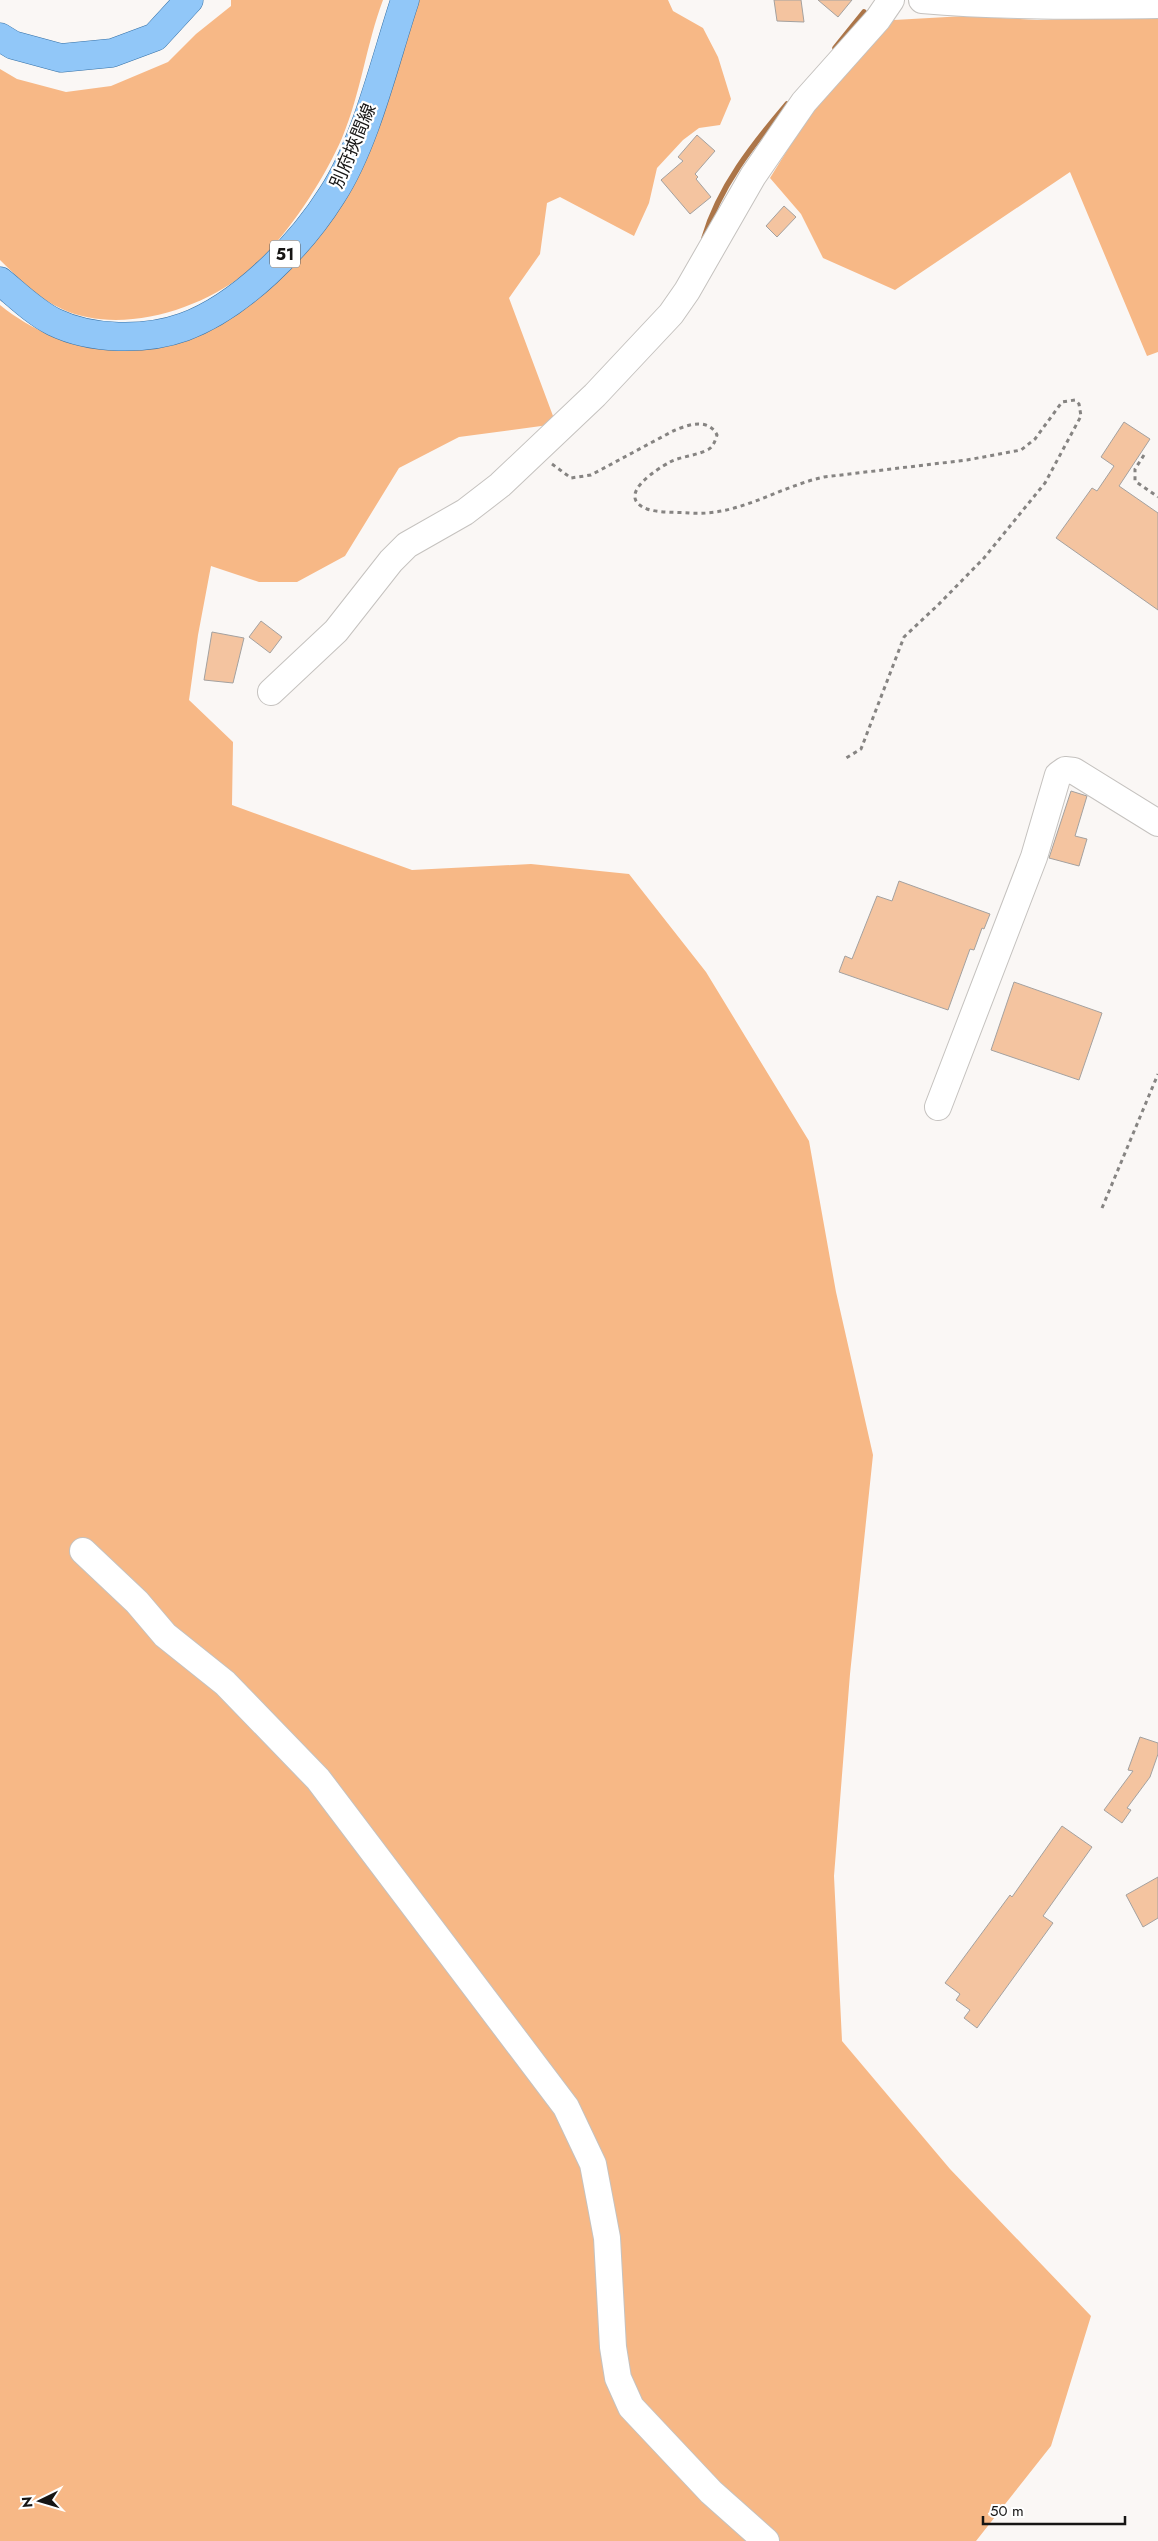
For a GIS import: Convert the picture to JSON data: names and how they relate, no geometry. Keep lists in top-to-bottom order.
{
  "streets": {
    "main road": ["別府挾間線", "51"]
  },
  "scale_bar": "50 m",
  "north": "left"
}
